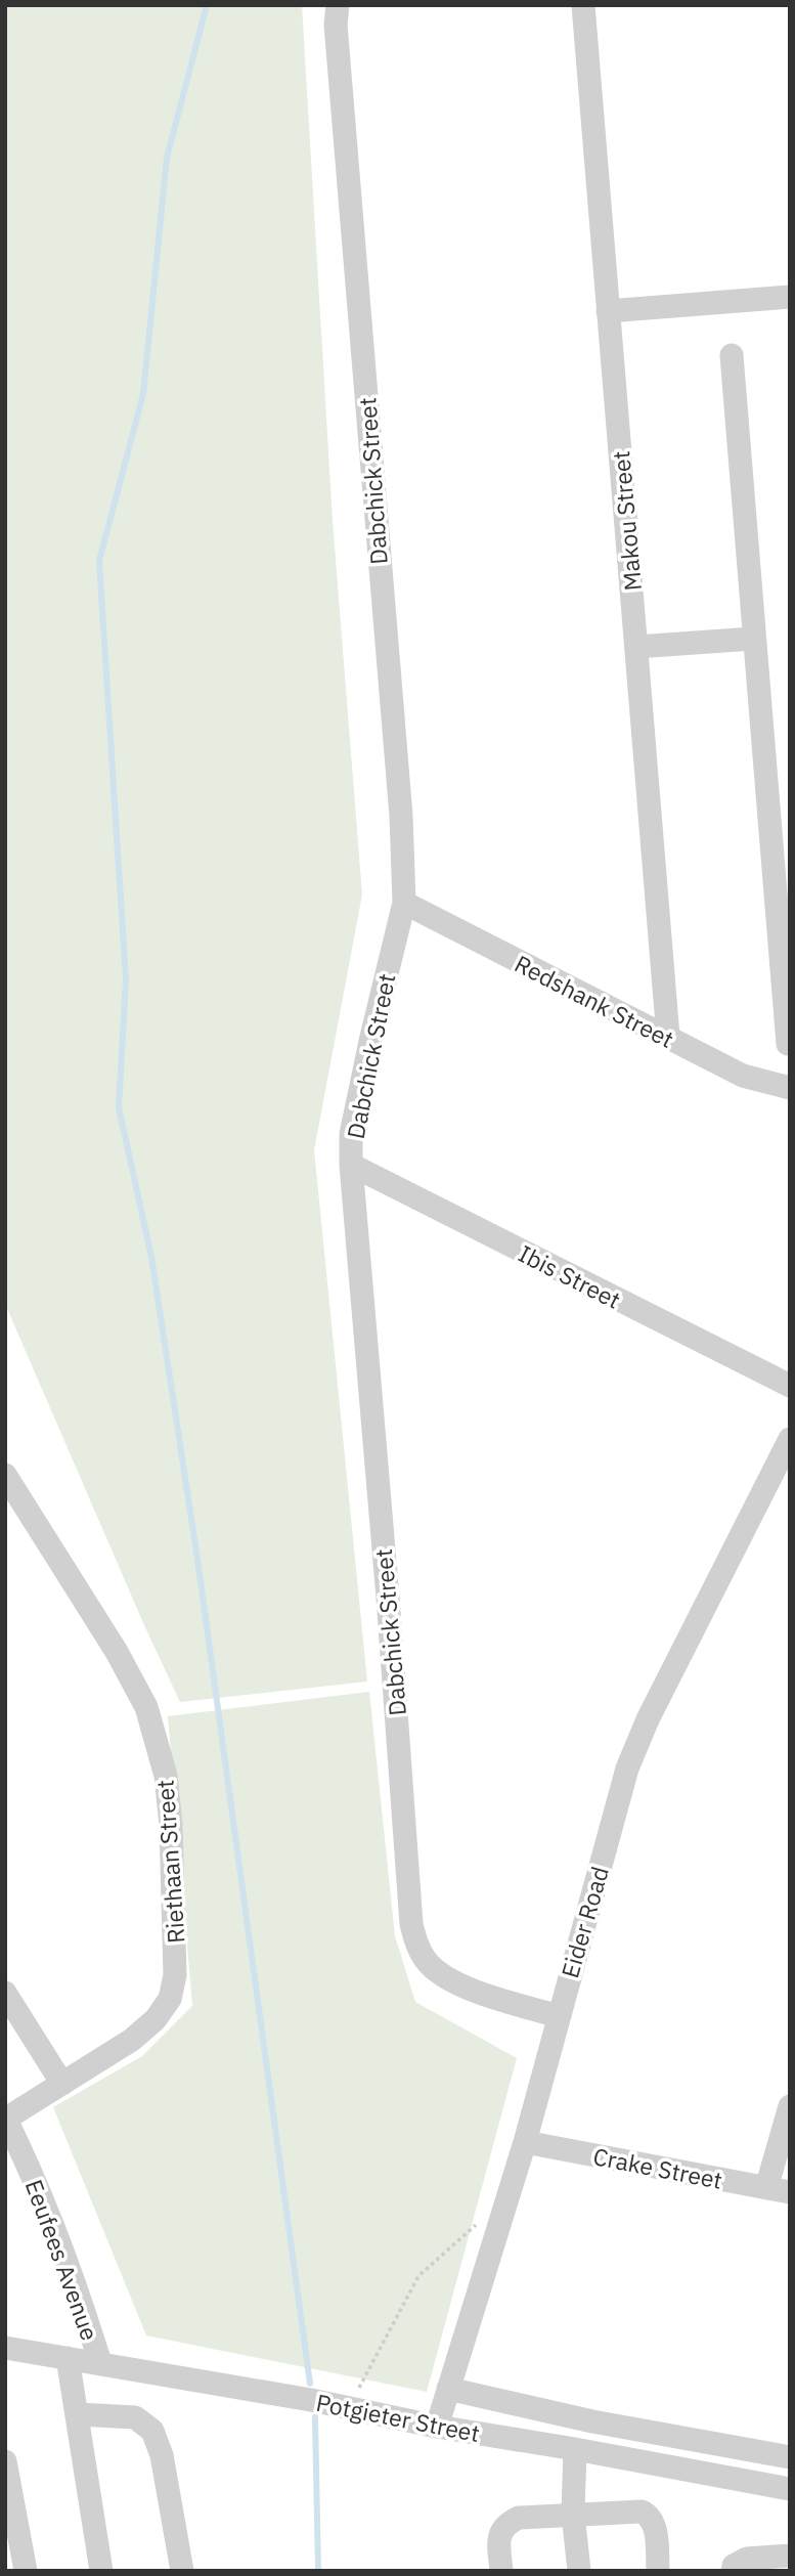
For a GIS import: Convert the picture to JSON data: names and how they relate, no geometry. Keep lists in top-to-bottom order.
{
  "streets": {
    "street": [
      "Dabchick Street",
      "Makou Street",
      "Redshank Street",
      "Ibis Street",
      "Riethaan Street",
      "Eider Road",
      "Crake Street",
      "Eeufees Avenue",
      "Potgieter Street"
    ]
  },
  "crossings": [
    ["Dabchick Street", "Redshank Street"],
    ["Dabchick Street", "Ibis Street"],
    ["Dabchick Street", "Eider Road"],
    ["Makou Street", "Redshank Street"],
    ["Riethaan Street", "Eeufees Avenue"],
    ["Eider Road", "Crake Street"],
    ["Eider Road", "Potgieter Street"],
    ["Eeufees Avenue", "Potgieter Street"]
  ]
}
